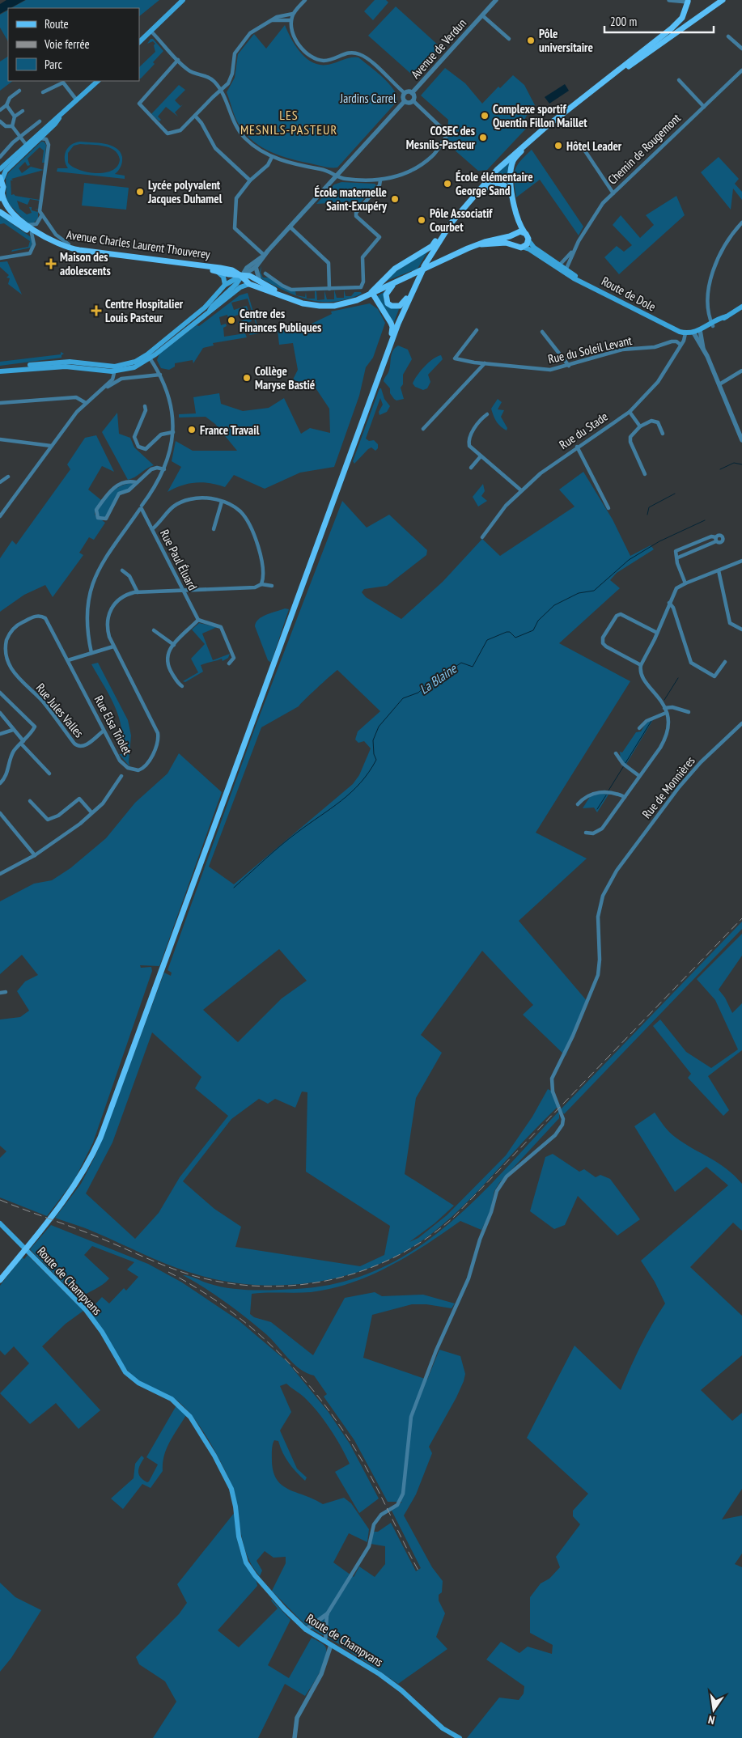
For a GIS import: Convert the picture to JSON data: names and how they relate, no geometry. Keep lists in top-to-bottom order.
{
  "streets": {
    "main road": ["Avenue Charles Laurent Thouverey", "Route de Dole", "Route de Champvans"],
    "street": [
      "Avenue de Verdun",
      "Chemin de Rougemont",
      "Rue du Soleil Levant",
      "Rue du Stade",
      "Rue Paul Éluard",
      "Rue Jules Valles",
      "Rue Elsa Triolet",
      "Rue de Monnières"
    ]
  },
  "crossings": [
    ["Chemin de Rougemont", "Route de Dole"],
    ["Route de Dole", "Rue du Stade"],
    ["Rue du Soleil Levant", "Rue du Stade"],
    ["Rue Paul Éluard", "Rue Elsa Triolet"],
    ["Rue Jules Valles", "Rue Elsa Triolet"]
  ],
  "districts": ["LES MESNILS-PASTEUR"],
  "water": ["La Blaine"],
  "parks": ["Jardins Carrel"],
  "places": {
    "other": [
      "Pôle universitaire",
      "Complexe sportif Quentin Fillon Maillet",
      "COSEC des Mesnils-Pasteur",
      "Hôtel Leader",
      "École élémentaire George Sand",
      "Lycée polyvalent Jacques Duhamel",
      "École maternelle Saint-Exupéry",
      "Pôle Associatif Courbet",
      "Centre des Finances Publiques",
      "Collège Maryse Bastié",
      "France Travail"
    ],
    "health": ["Maison des adolescents", "Centre Hospitalier Louis Pasteur"]
  },
  "legend": ["Route", "Voie ferrée", "Parc"],
  "scale_bar": "200 m",
  "north": "bottom"
}
